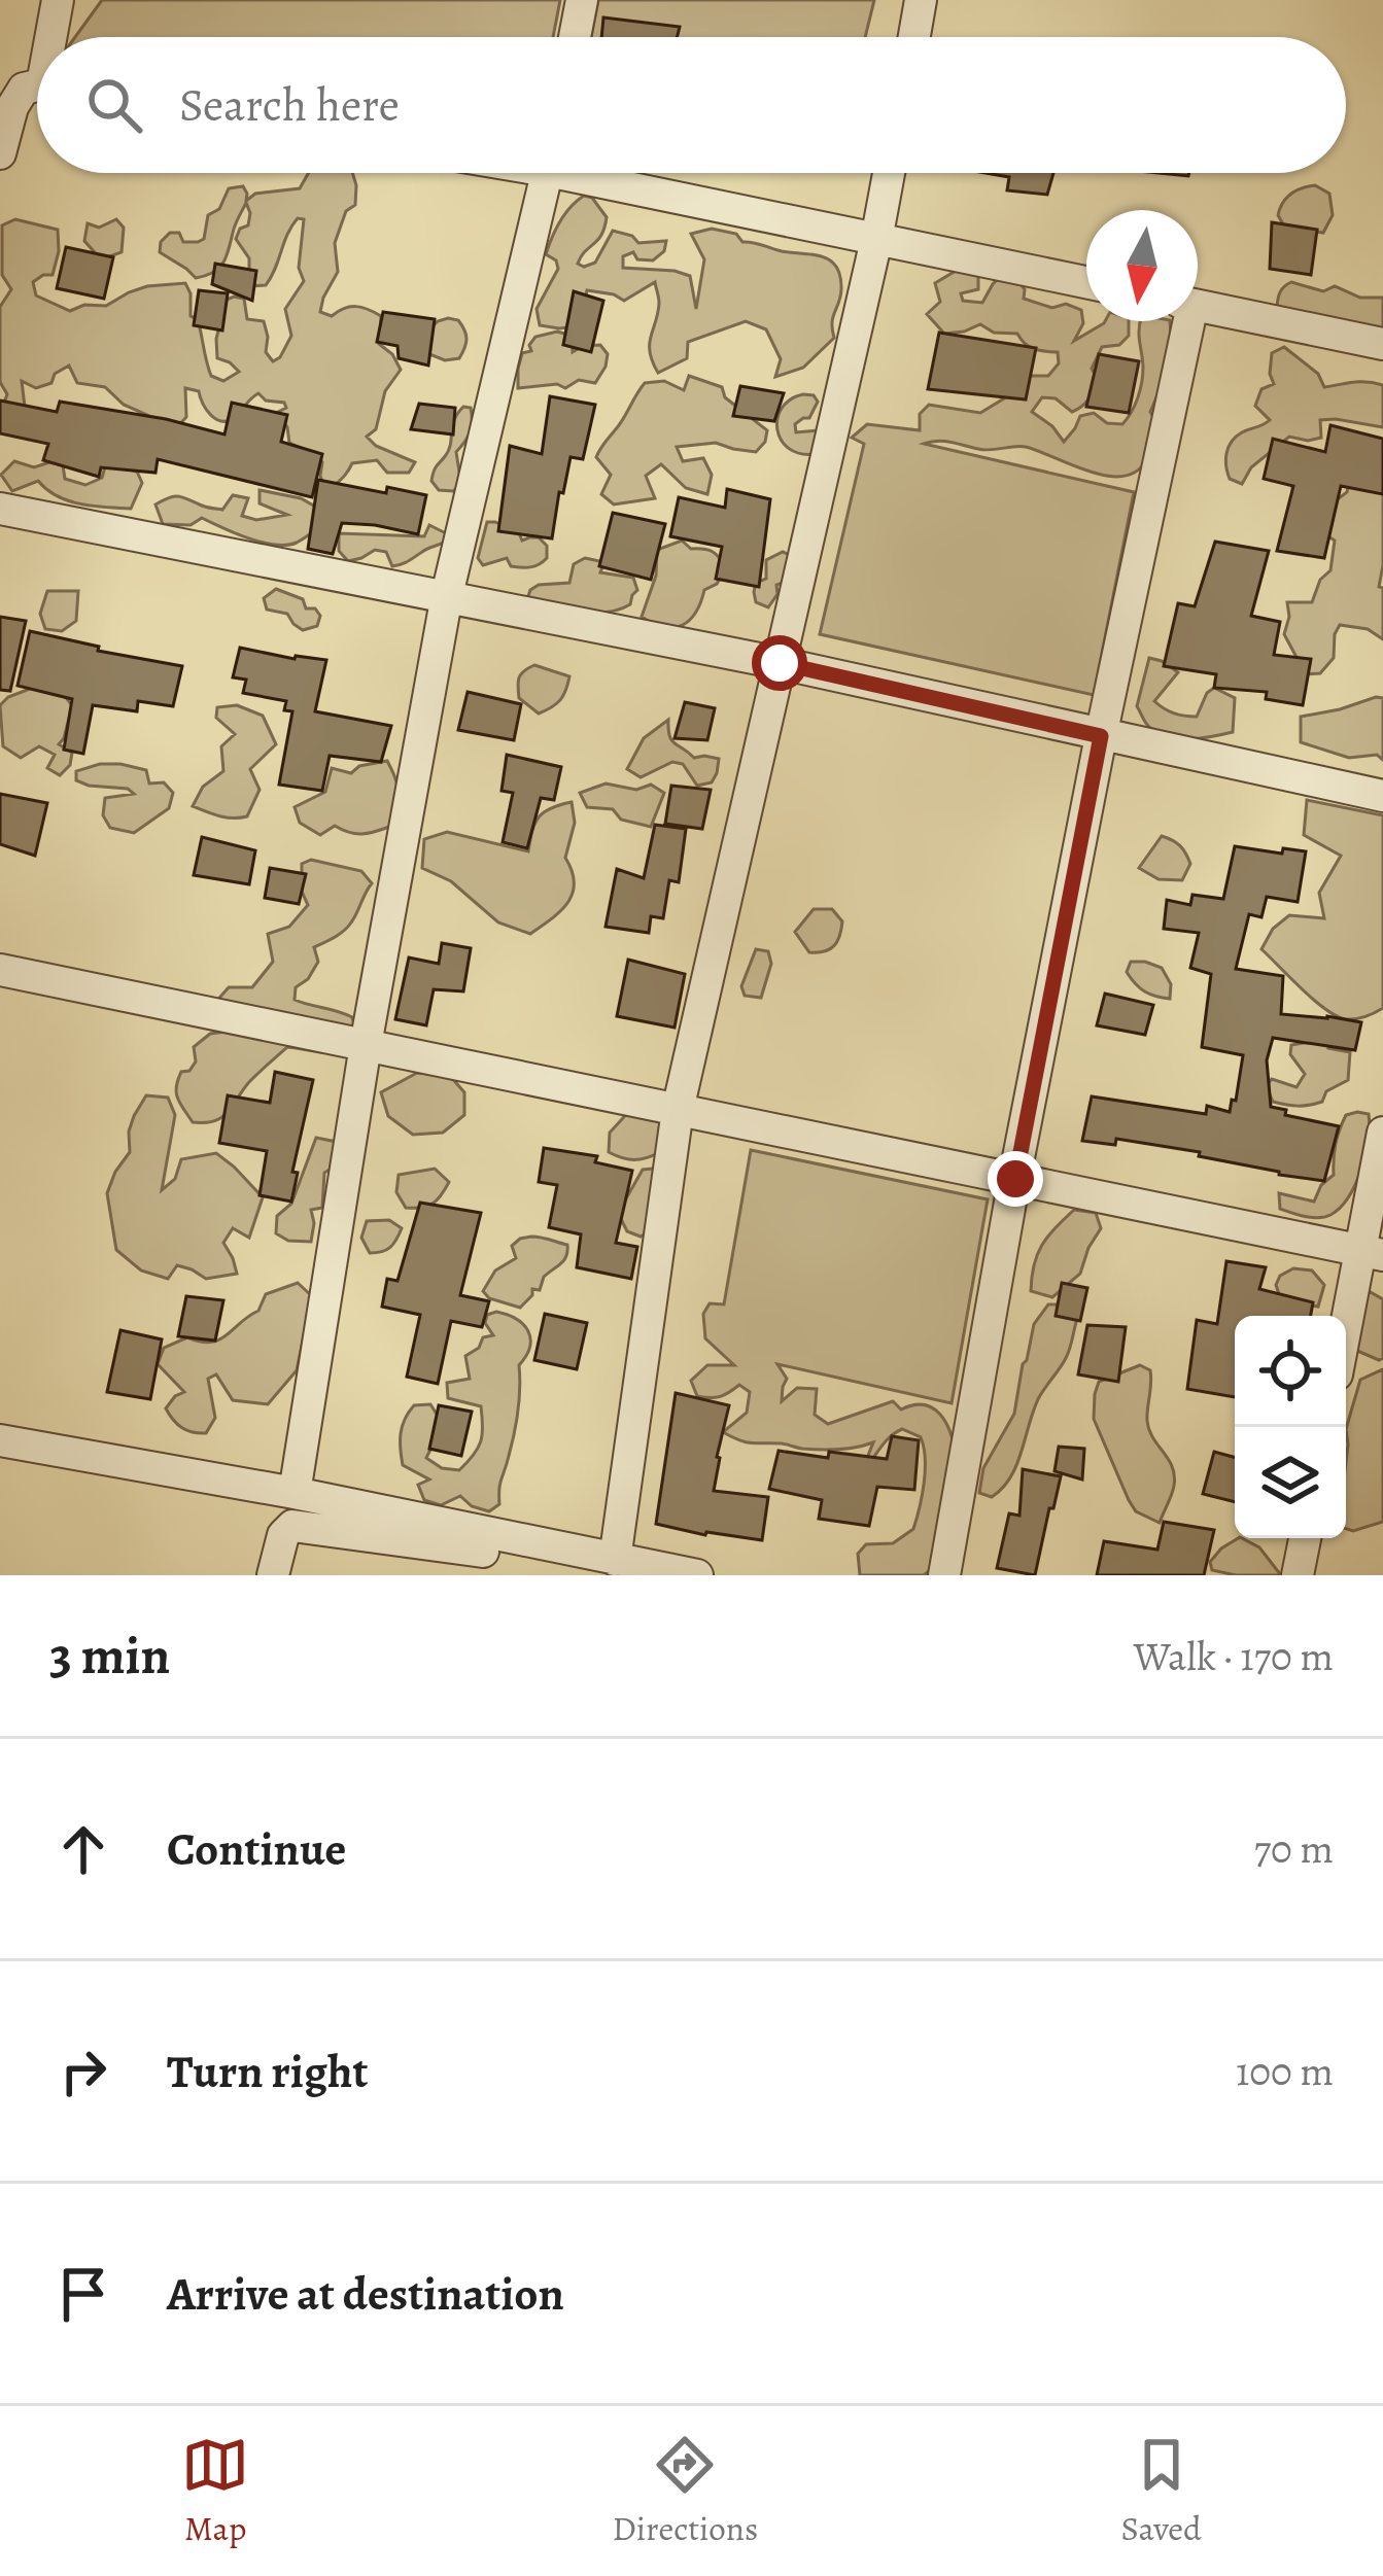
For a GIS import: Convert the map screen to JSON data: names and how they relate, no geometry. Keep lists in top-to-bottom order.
{
  "north": "bottom",
  "page": {
    "search": "Search here",
    "heading": ["3 min", "Walk · 170 m"],
    "list": [
      ["Continue", "70 m"],
      ["Turn right", "100 m"],
      "Arrive at destination"
    ],
    "nav": ["Map", "Directions", "Saved"]
  }
}
